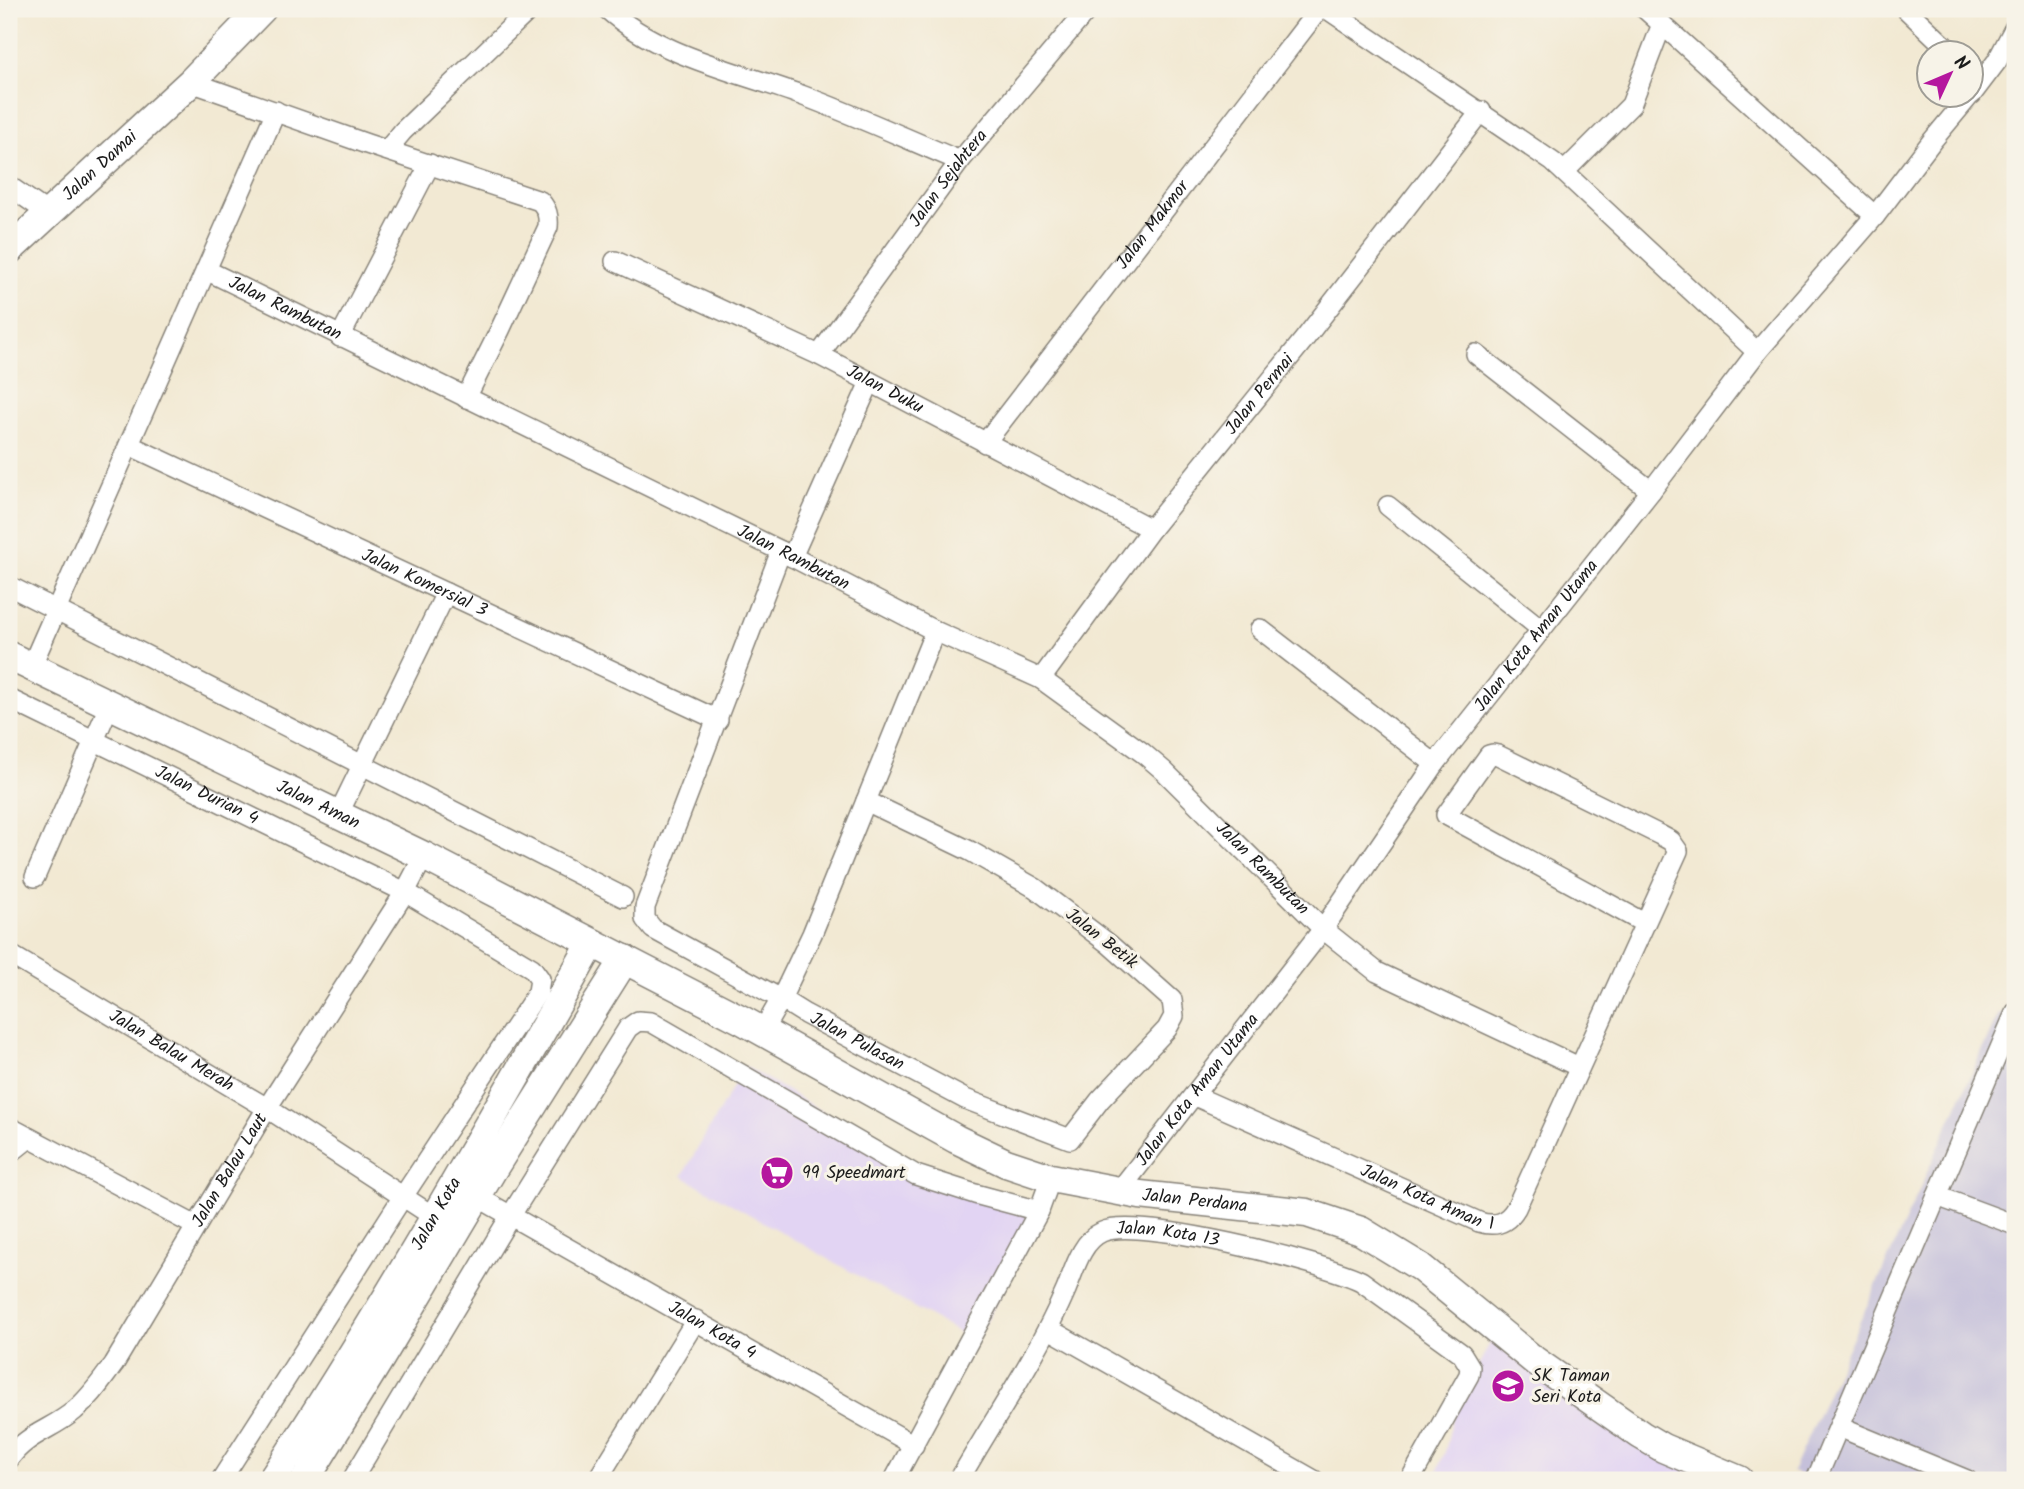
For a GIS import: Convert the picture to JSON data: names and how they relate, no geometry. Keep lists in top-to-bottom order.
{
  "streets": {
    "street": [
      "Jalan Damai",
      "Jalan Sejahtera",
      "Jalan Makmor",
      "Jalan Rambutan",
      "Jalan Duku",
      "Jalan Permai",
      "Jalan Komersial 3",
      "Jalan Kota Aman Utama",
      "Jalan Durian 4",
      "Jalan Aman",
      "Jalan Betik",
      "Jalan Pulasan",
      "Jalan Balau Merah",
      "Jalan Balau Laut",
      "Jalan Kota Aman 1",
      "Jalan Perdana",
      "Jalan Kota",
      "Jalan Kota 13",
      "Jalan Kota 4"
    ]
  },
  "crossings": [
    ["Jalan Sejahtera", "Jalan Duku"],
    ["Jalan Makmor", "Jalan Duku"],
    ["Jalan Rambutan", "Jalan Permai"],
    ["Jalan Rambutan", "Jalan Kota Aman Utama"],
    ["Jalan Rambutan", "Jalan Kota Aman 1"],
    ["Jalan Duku", "Jalan Permai"],
    ["Jalan Komersial 3", "Jalan Pulasan"],
    ["Jalan Kota Aman Utama", "Jalan Kota Aman 1"],
    ["Jalan Kota Aman Utama", "Jalan Perdana"],
    ["Jalan Durian 4", "Jalan Balau Merah"],
    ["Jalan Durian 4", "Jalan Balau Laut"],
    ["Jalan Aman", "Jalan Balau Laut"],
    ["Jalan Aman", "Jalan Perdana"],
    ["Jalan Aman", "Jalan Kota"],
    ["Jalan Betik", "Jalan Pulasan"],
    ["Jalan Balau Merah", "Jalan Balau Laut"],
    ["Jalan Balau Merah", "Jalan Kota"],
    ["Jalan Perdana", "Jalan Kota"],
    ["Jalan Kota", "Jalan Kota 4"]
  ],
  "places": {
    "supermarket": ["99 Speedmart"],
    "school or university": ["SK Taman Seri Kota"]
  },
  "north": "top right"
}
